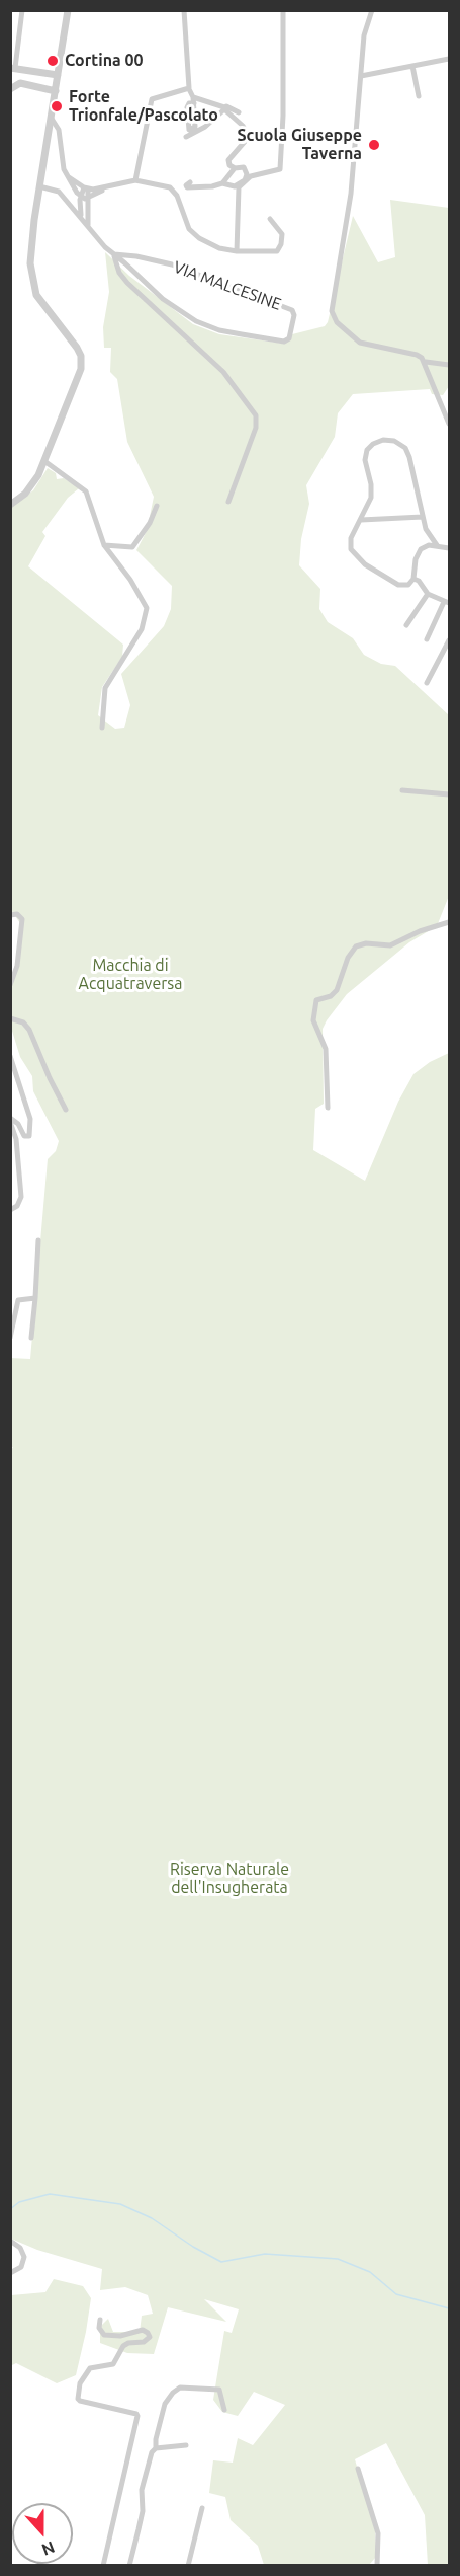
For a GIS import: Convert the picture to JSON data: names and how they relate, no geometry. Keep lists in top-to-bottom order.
{
  "streets": {
    "street": ["VIA MALCESINE"]
  },
  "parks": ["Macchia di Acquatraversa", "Riserva Naturale dell'Insugherata"],
  "places": ["Cortina 00", "Forte Trionfale/Pascolato", "Scuola Giuseppe Taverna"],
  "north": "bottom"
}
